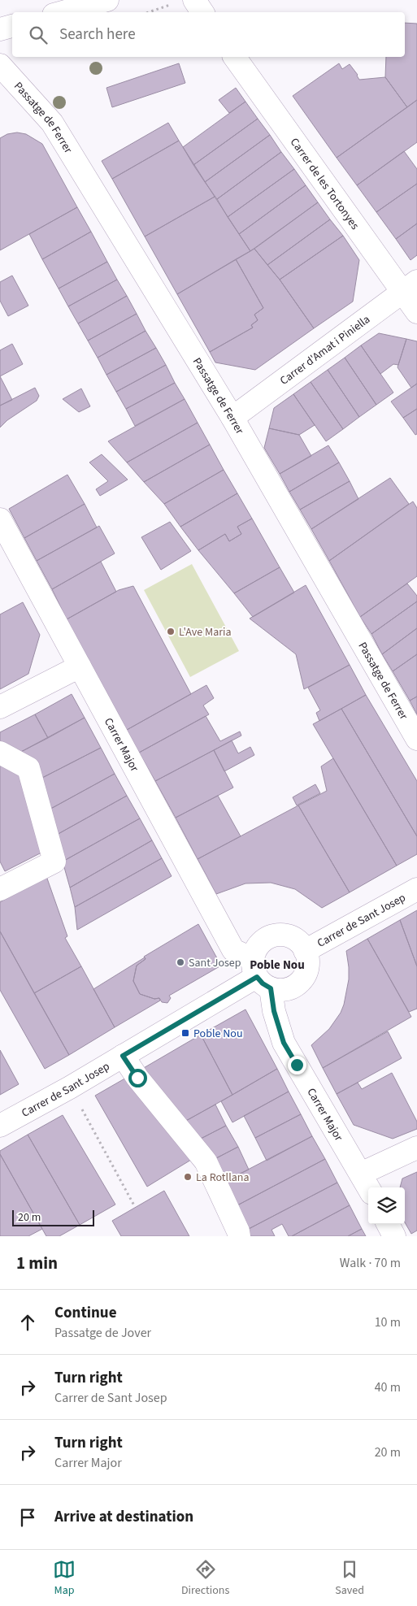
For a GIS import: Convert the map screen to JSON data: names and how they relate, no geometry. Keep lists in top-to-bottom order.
{
  "streets": {
    "street": [
      "Passatge de Ferrer",
      "Carrer de les Tortonyes",
      "Carrer d'Amat i Piniella",
      "Carrer Major",
      "Carrer de Sant Josep"
    ]
  },
  "crossings": [
    ["Passatge de Ferrer", "Carrer d'Amat i Piniella"],
    ["Carrer de les Tortonyes", "Carrer d'Amat i Piniella"],
    ["Carrer Major", "Carrer de Sant Josep"]
  ],
  "districts": ["Poble Nou"],
  "places": {
    "other": ["L'Ave Maria", "Sant Josep", "La Rotllana"],
    "transit": ["Poble Nou"]
  },
  "scale_bar": "20 m",
  "page": {
    "search": "Search here",
    "scale": "20 m",
    "heading": ["1 min", "Walk · 70 m"],
    "list": [
      ["Continue", "Passatge de Jover", "10 m"],
      ["Turn right", "Carrer de Sant Josep", "40 m"],
      ["Turn right", "Carrer Major", "20 m"],
      "Arrive at destination"
    ],
    "nav": ["Map", "Directions", "Saved"]
  }
}
